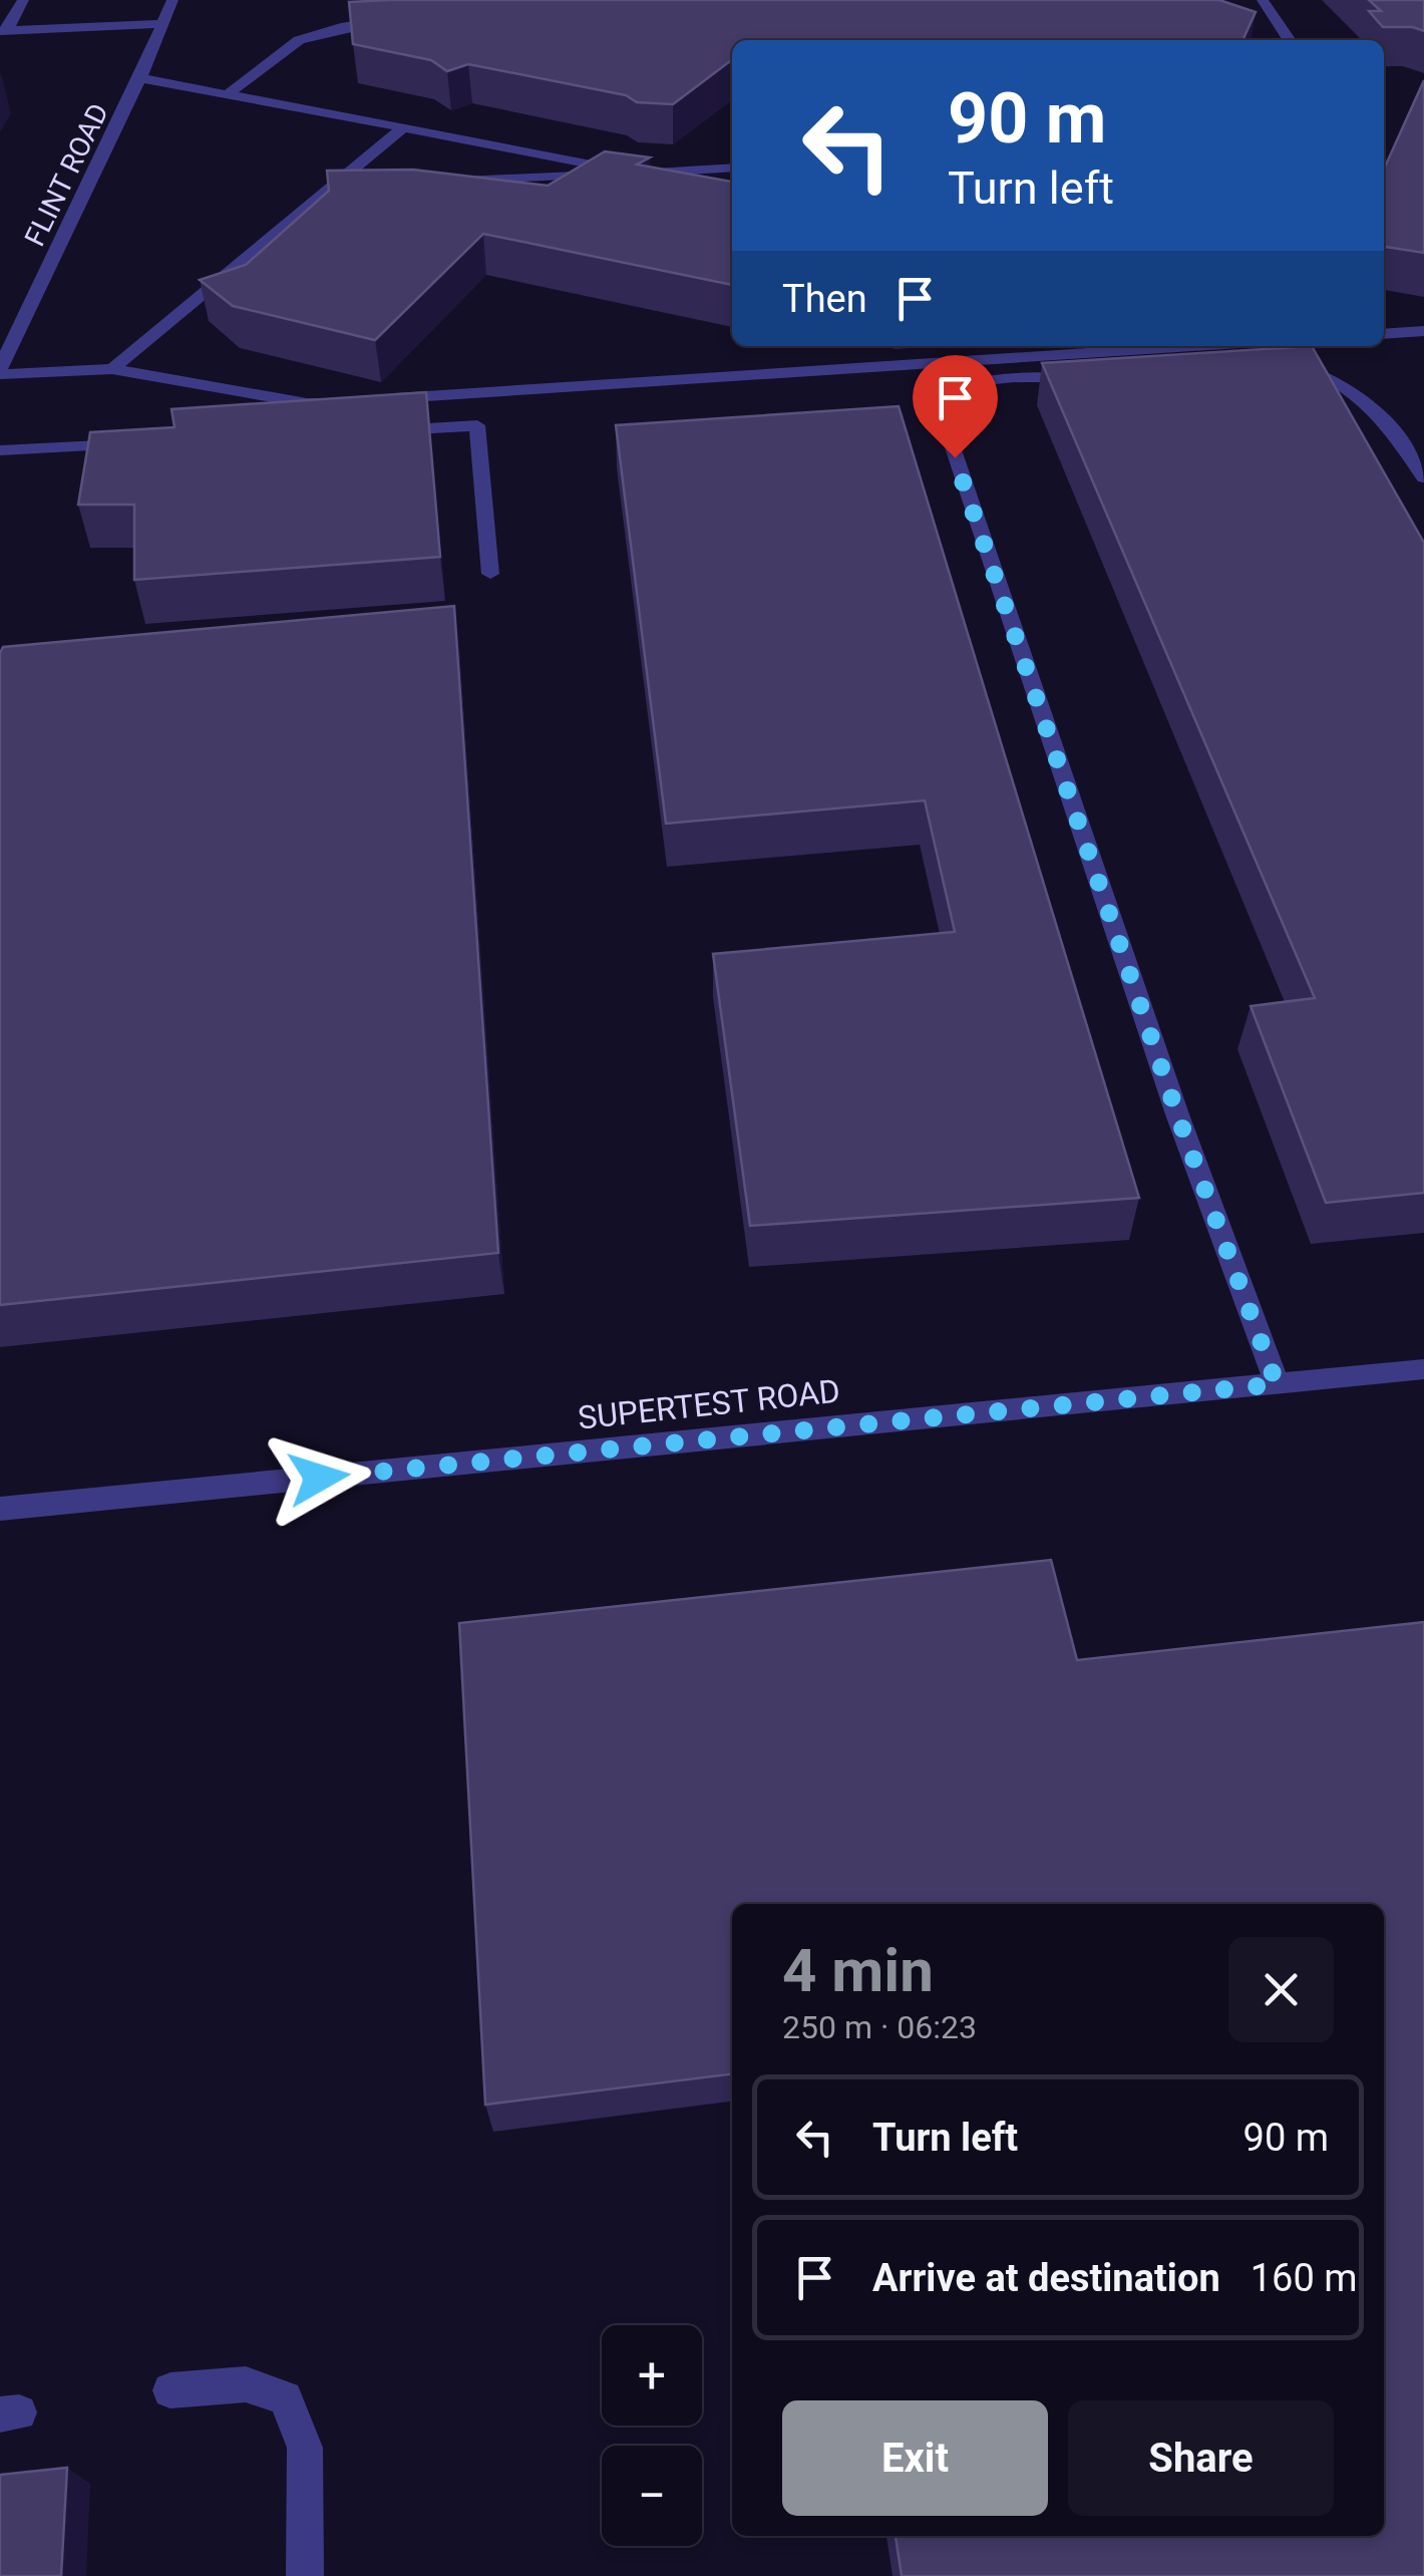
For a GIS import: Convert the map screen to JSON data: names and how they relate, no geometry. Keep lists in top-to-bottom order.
{
  "streets": {
    "street": ["FLINT ROAD", "SUPERTEST ROAD"]
  },
  "page": {
    "turn": ["90 m", "Turn left"],
    "then": "Then",
    "heading": ["4 min", "250 m · 06:23"],
    "list": [
      {
        "name": "Turn left",
        "value": "90 m"
      },
      {
        "name": "Arrive at destination",
        "value": "160 m"
      }
    ],
    "map_buttons": ["+", "−"],
    "buttons": ["Exit", "Share"]
  }
}
